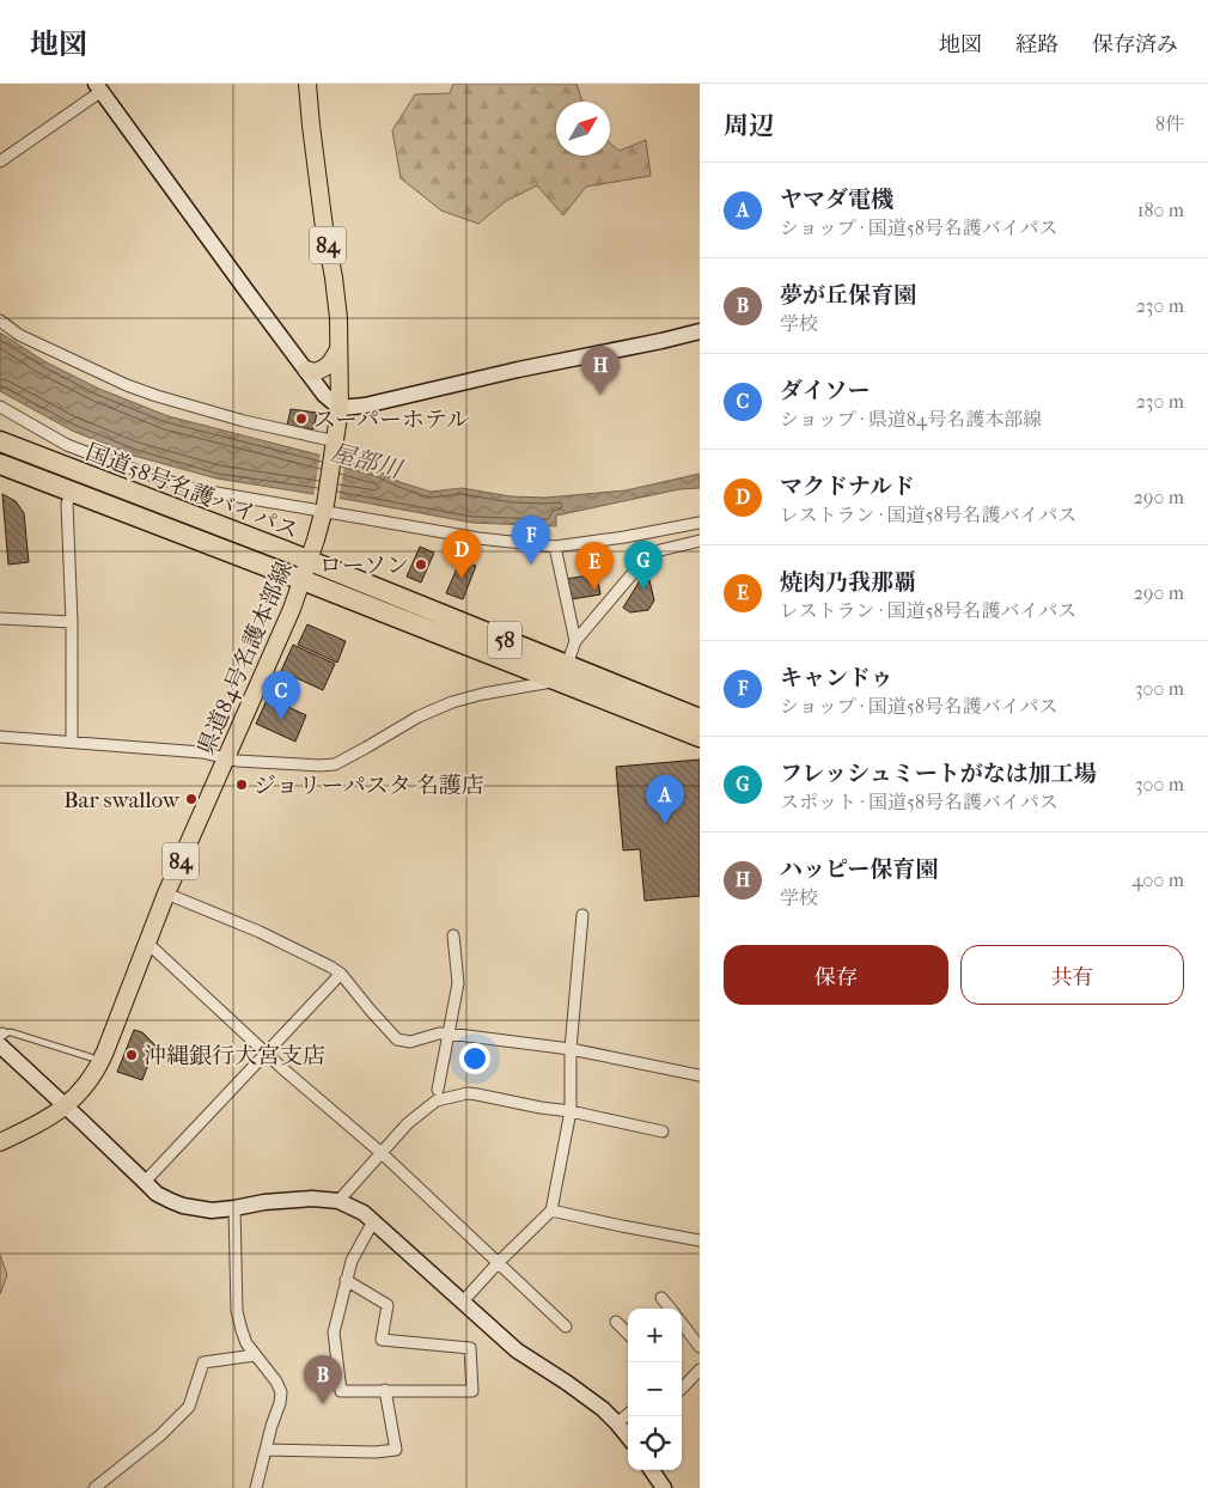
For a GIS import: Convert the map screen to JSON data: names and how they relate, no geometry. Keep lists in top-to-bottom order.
{
  "streets": {
    "highway": ["国道58号名護バイパス", "58"],
    "main road": ["84", "県道84号名護本部線"]
  },
  "crossings": [
    ["国道58号名護バイパス", "県道84号名護本部線"]
  ],
  "water": ["屋部川"],
  "places": [
    "スーパーホテル",
    "ローソン",
    "ジョリーパスタ 名護店",
    "Bar swallow",
    "沖縄銀行大宮支店"
  ],
  "north": "top right",
  "page": {
    "header": "地図",
    "nav": ["地図", "経路", "保存済み"],
    "heading": ["周辺", "8件"],
    "list": [
      {
        "mark": "A",
        "name": "ヤマダ電機",
        "note": "ショップ · 国道58号名護バイパス",
        "value": "180 m"
      },
      {
        "mark": "B",
        "name": "夢が丘保育園",
        "note": "学校",
        "value": "230 m"
      },
      {
        "mark": "C",
        "name": "ダイソー",
        "note": "ショップ · 県道84号名護本部線",
        "value": "230 m"
      },
      {
        "mark": "D",
        "name": "マクドナルド",
        "note": "レストラン · 国道58号名護バイパス",
        "value": "290 m"
      },
      {
        "mark": "E",
        "name": "焼肉乃我那覇",
        "note": "レストラン · 国道58号名護バイパス",
        "value": "290 m"
      },
      {
        "mark": "F",
        "name": "キャンドゥ",
        "note": "ショップ · 国道58号名護バイパス",
        "value": "300 m"
      },
      {
        "mark": "G",
        "name": "フレッシュミートがなは加工場",
        "note": "スポット · 国道58号名護バイパス",
        "value": "300 m"
      },
      {
        "mark": "H",
        "name": "ハッピー保育園",
        "note": "学校",
        "value": "400 m"
      }
    ],
    "pins": [
      "H",
      "F",
      "D",
      "G",
      "E",
      "C",
      "A",
      "B"
    ],
    "buttons": ["保存", "共有"],
    "map_buttons": ["+", "−"]
  }
}
